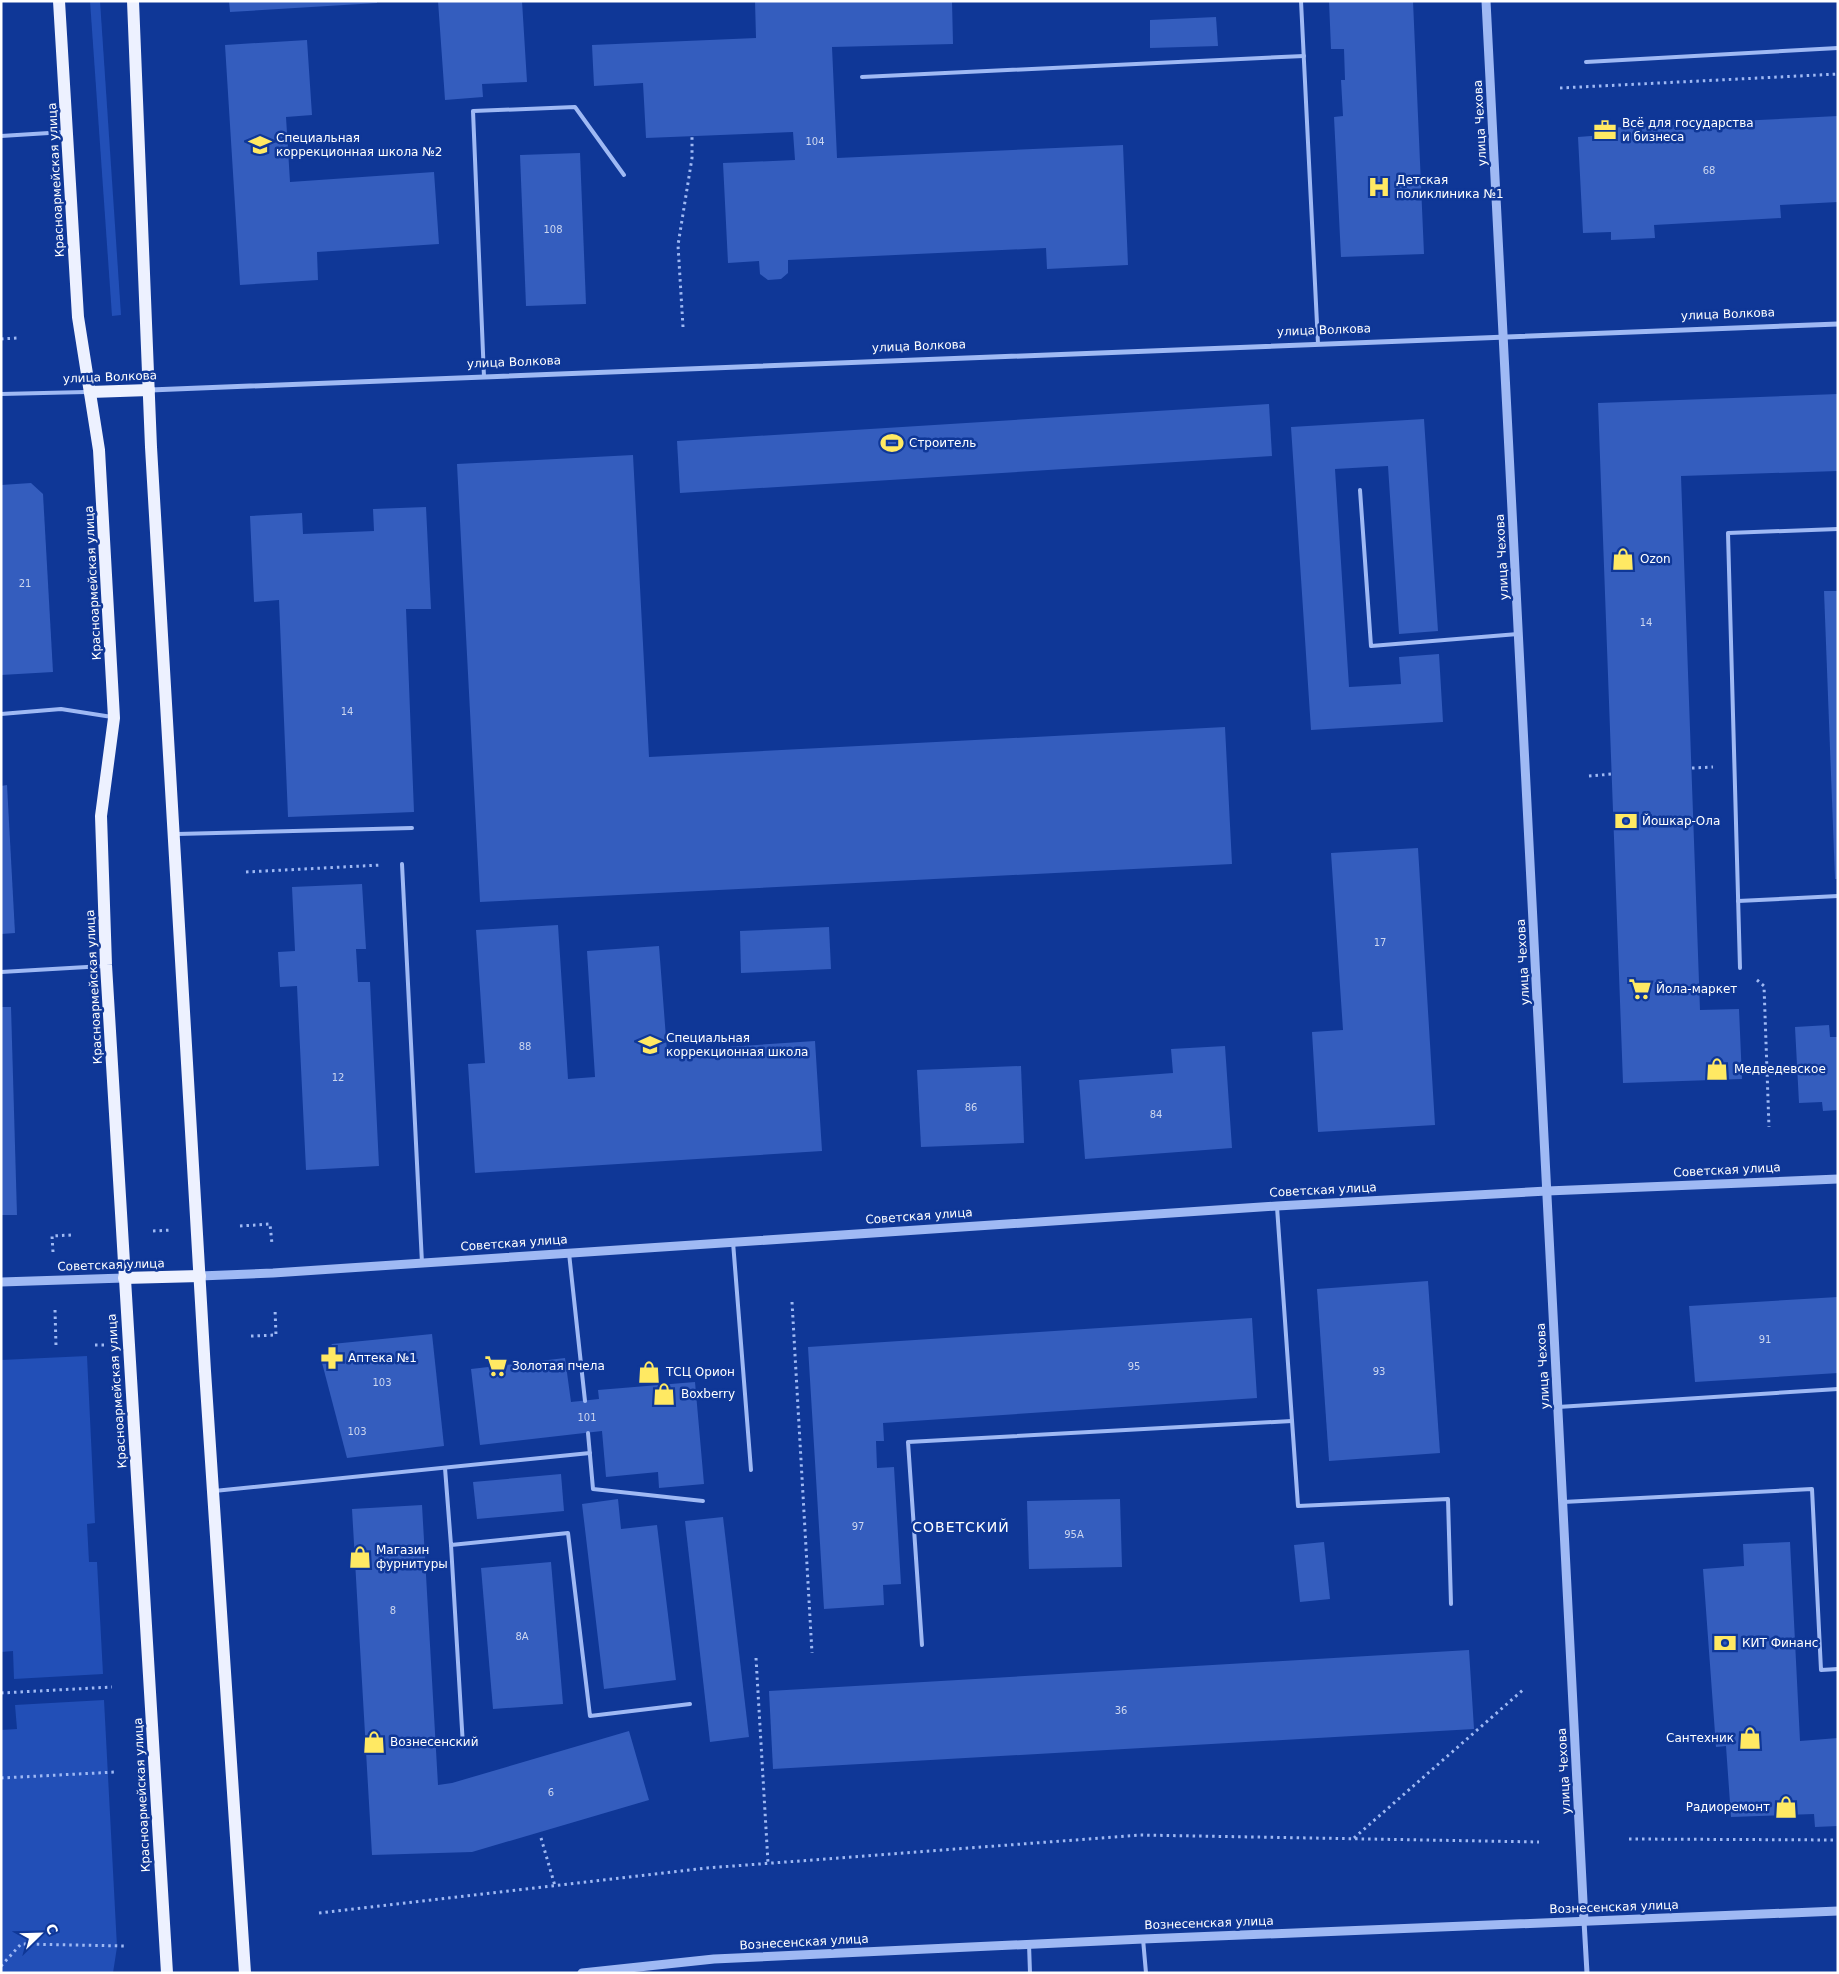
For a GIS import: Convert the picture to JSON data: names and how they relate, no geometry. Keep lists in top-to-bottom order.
{
  "streets": {
    "main road": ["Красноармейская улица", "улица Волкова", "Советская улица"],
    "street": ["улица Чехова", "Вознесенская улица"]
  },
  "crossings": [
    ["улица Чехова", "улица Волкова"],
    ["улица Чехова", "Советская улица"],
    ["улица Чехова", "Вознесенская улица"],
    ["Красноармейская улица", "улица Волкова"],
    ["Красноармейская улица", "Советская улица"]
  ],
  "districts": ["СОВЕТСКИЙ"],
  "places": {
    "office": ["Всё для государства и бизнеса"],
    "school or university": ["Специальная коррекционная школа №2", "Специальная коррекционная школа"],
    "hospital": ["Детская поликлиника №1"],
    "sports": ["Строитель"],
    "shop": [
      "Ozon",
      "Медведевское",
      "ТСЦ Орион",
      "Boxberry",
      "Магазин фурнитуры",
      "Сантехник",
      "Вознесенский",
      "Радиоремонт"
    ],
    "bank": ["Йошкар-Ола", "КИТ Финанс"],
    "supermarket": ["Йола-маркет", "Золотая пчела"],
    "pharmacy": ["Аптека №1"]
  },
  "house_numbers": [
    "104",
    "68",
    "108",
    "21",
    "14",
    "14",
    "17",
    "88",
    "12",
    "86",
    "84",
    "91",
    "95",
    "93",
    "103",
    "101",
    "103",
    "97",
    "95А",
    "8",
    "8А",
    "36",
    "6"
  ],
  "north": "top right"
}
